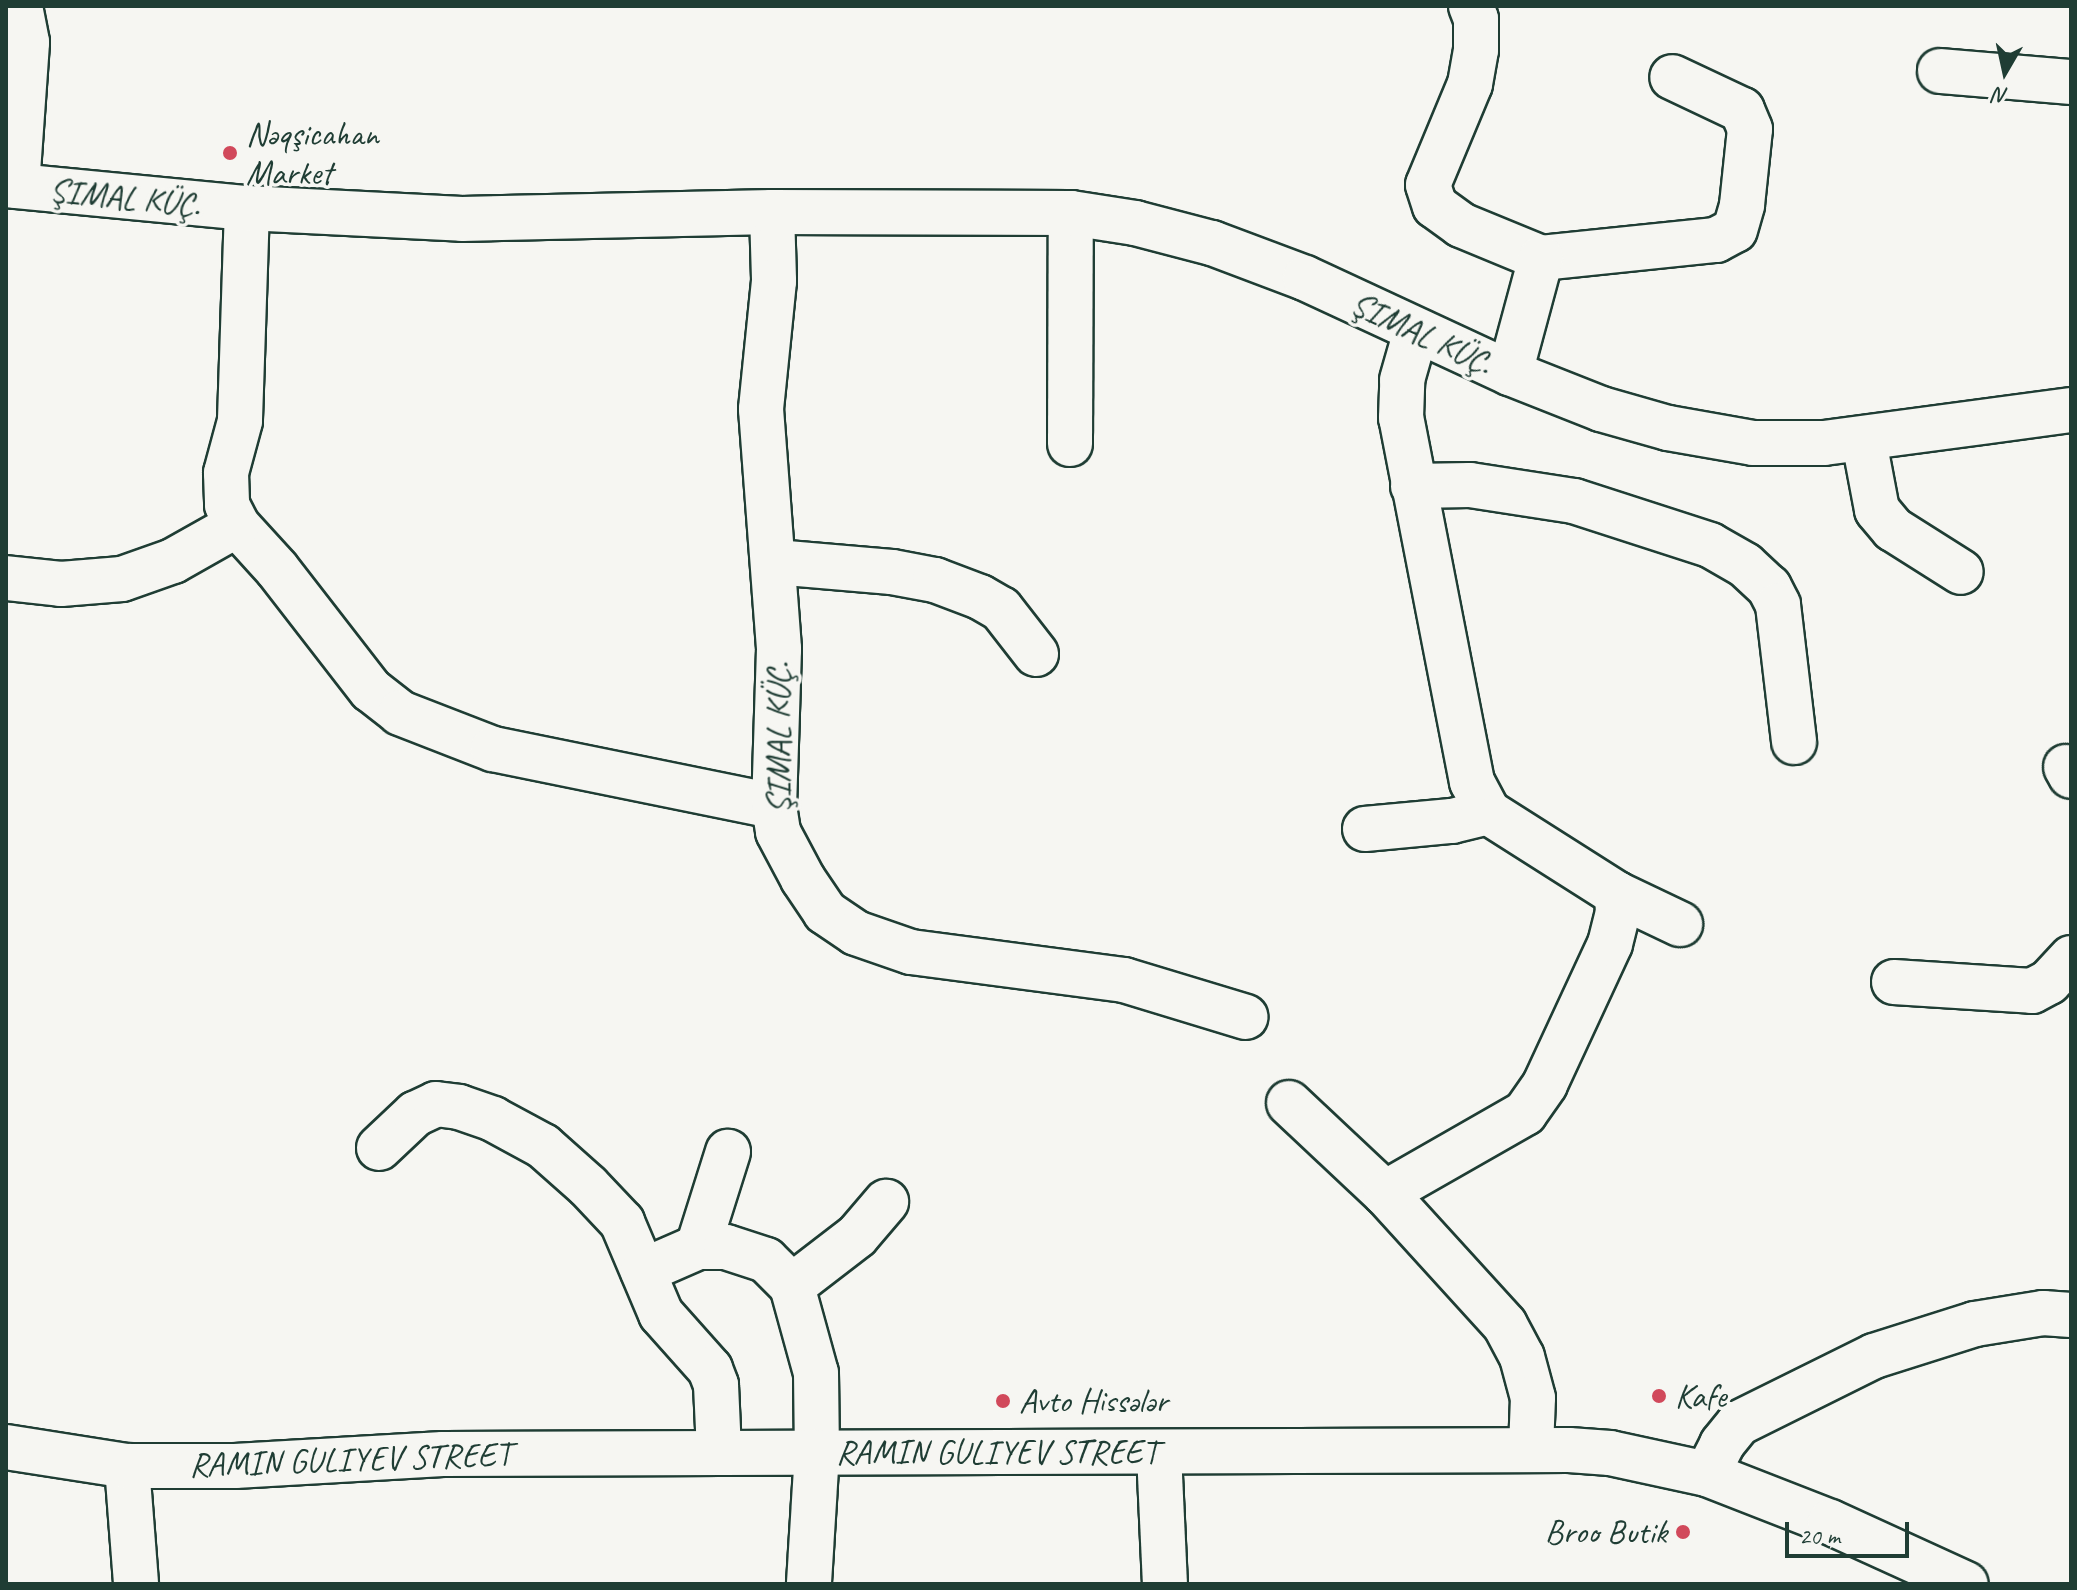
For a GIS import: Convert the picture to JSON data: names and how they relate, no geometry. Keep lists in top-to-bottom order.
{
  "streets": {
    "street": ["ŞIMAL KÜÇ.", "RAMIN GULIYEV STREET"]
  },
  "places": [
    "Nəqşicahan Market",
    "Kafe",
    "Avto Hissələr",
    "Broo Butik"
  ],
  "scale_bar": "20 m",
  "north": "bottom"
}
